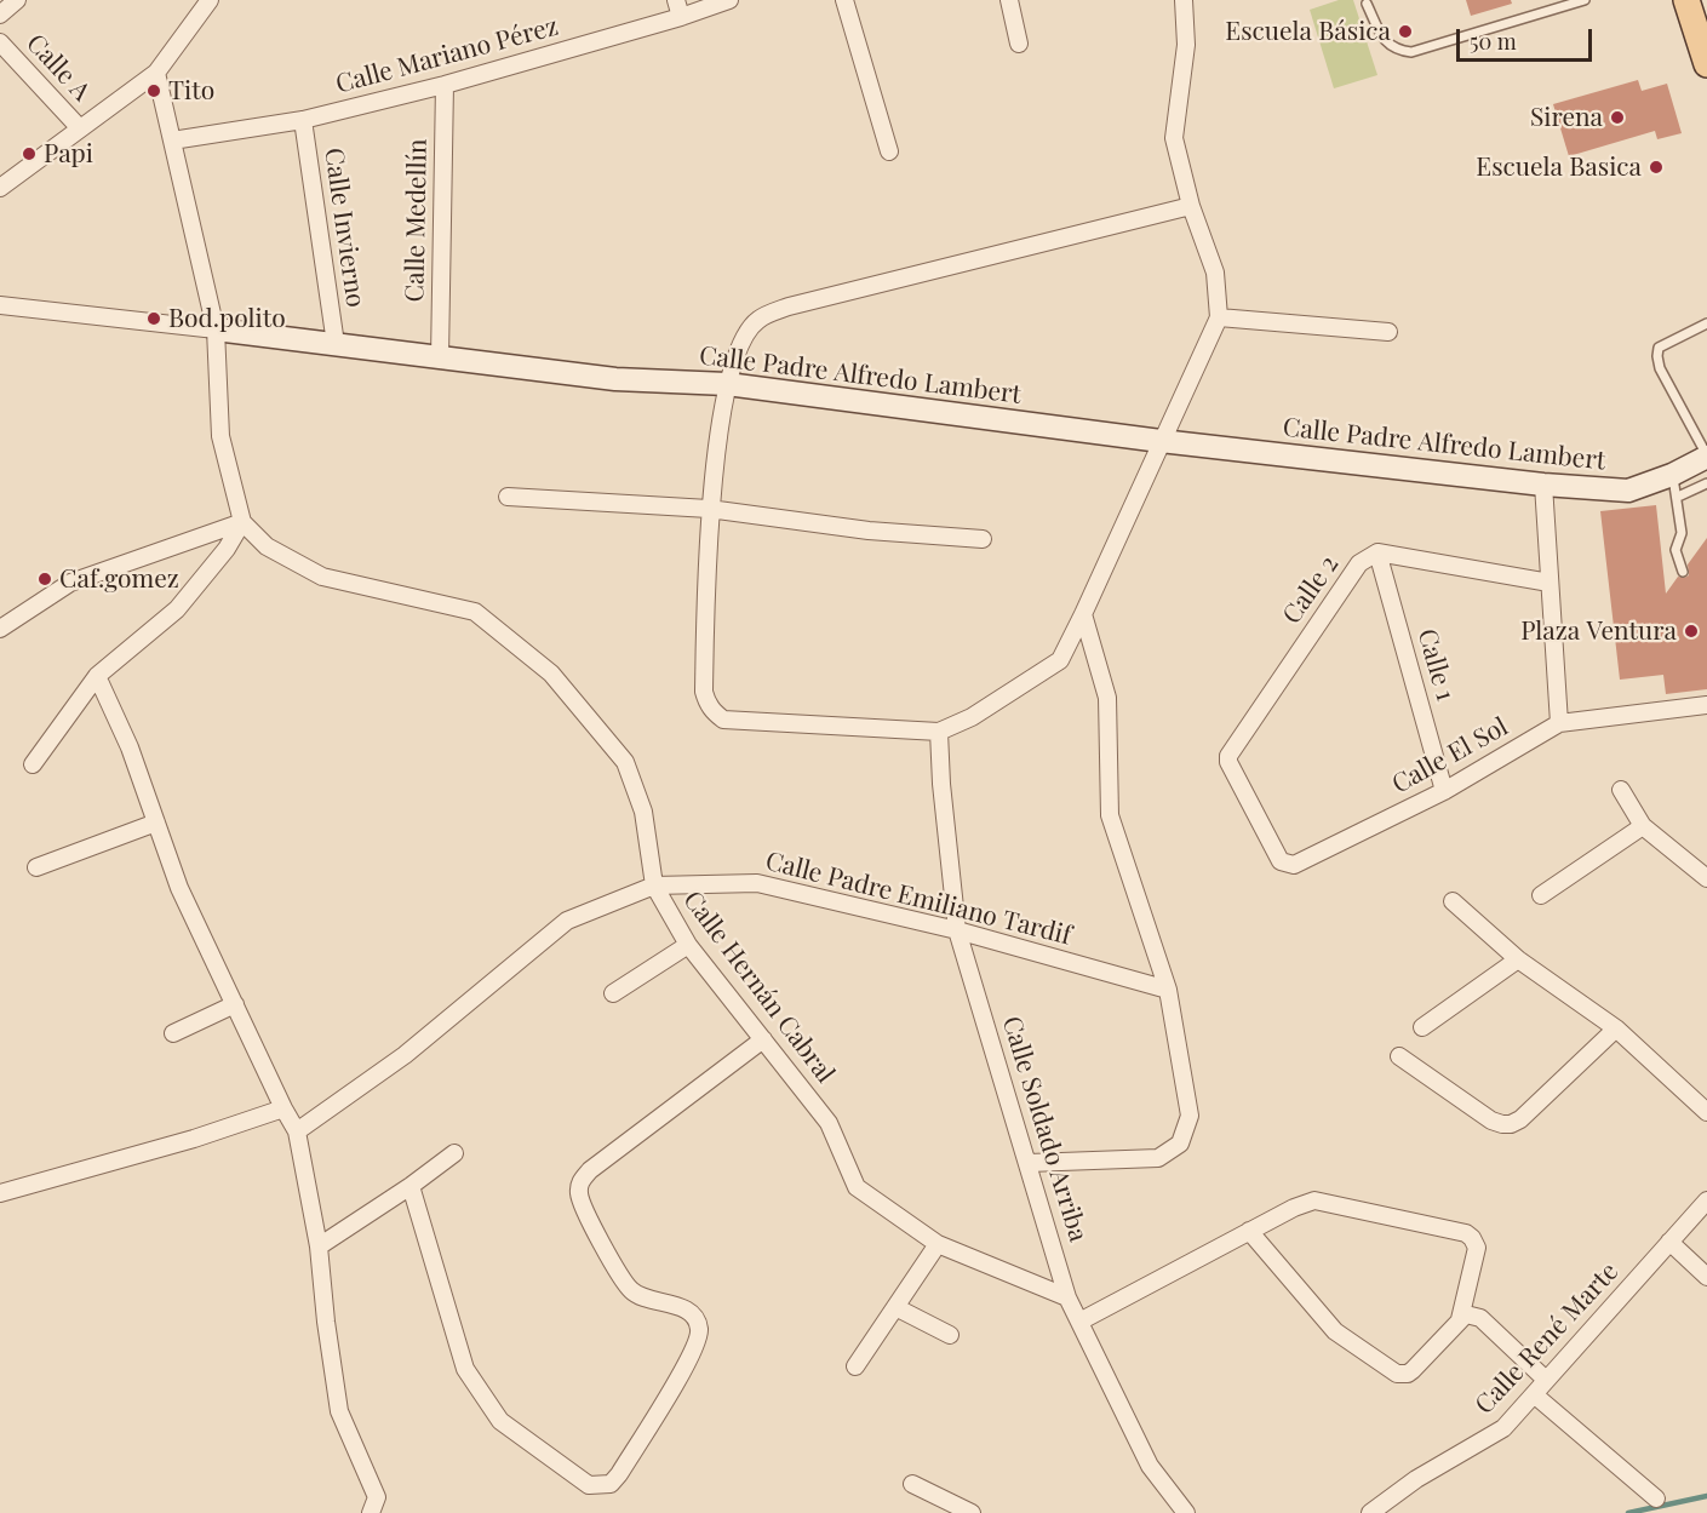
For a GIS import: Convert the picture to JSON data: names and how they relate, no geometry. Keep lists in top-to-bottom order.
{
  "streets": {
    "street": [
      "Calle Mariano Pérez",
      "Calle A",
      "Calle Medellín",
      "Calle Invierno",
      "Calle Padre Alfredo Lambert",
      "Calle 2",
      "Calle 1",
      "Calle El Sol",
      "Calle Padre Emiliano Tardif",
      "Calle Hernán Cabral",
      "Calle Soldado Arriba",
      "Calle René Marte"
    ]
  },
  "crossings": [
    ["Calle Mariano Pérez", "Calle Medellín"],
    ["Calle Mariano Pérez", "Calle Invierno"],
    ["Calle Medellín", "Calle Padre Alfredo Lambert"],
    ["Calle Invierno", "Calle Padre Alfredo Lambert"],
    ["Calle 2", "Calle 1"],
    ["Calle 2", "Calle El Sol"],
    ["Calle 1", "Calle El Sol"],
    ["Calle Padre Emiliano Tardif", "Calle Hernán Cabral"],
    ["Calle Padre Emiliano Tardif", "Calle Soldado Arriba"],
    ["Calle Hernán Cabral", "Calle Soldado Arriba"]
  ],
  "places": [
    "Escuela Básica",
    "Tito",
    "Sirena",
    "Papi",
    "Escuela Basica",
    "Bod.polito",
    "Caf.gomez",
    "Plaza Ventura"
  ],
  "scale_bar": "50 m"
}
